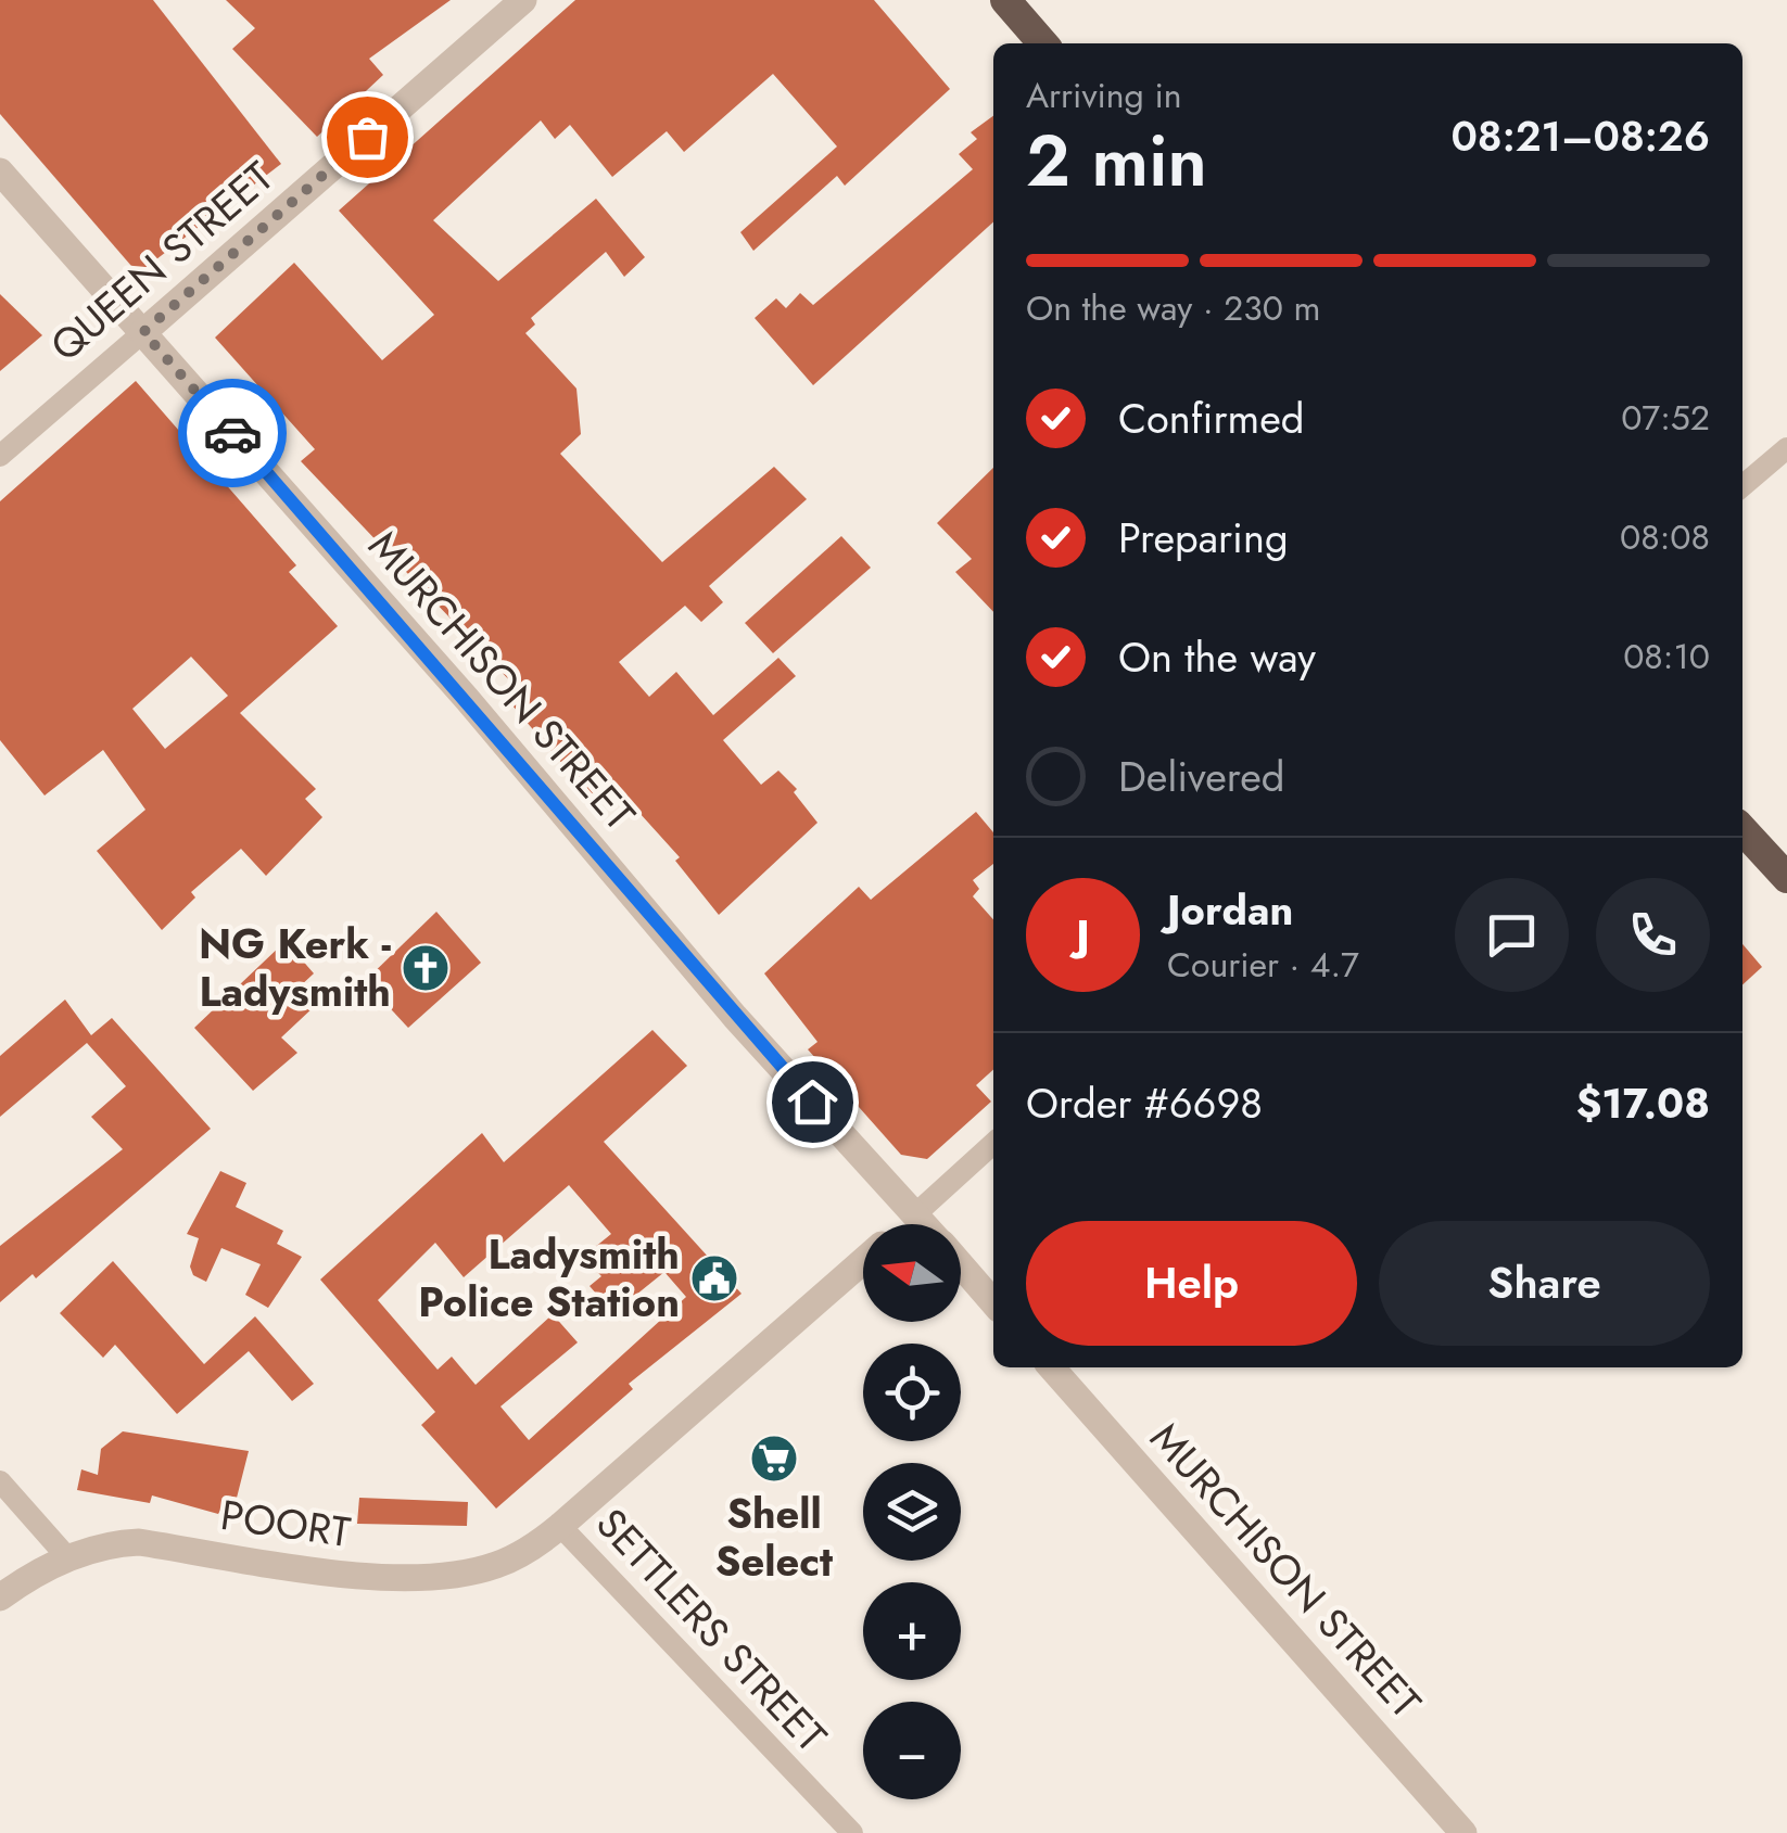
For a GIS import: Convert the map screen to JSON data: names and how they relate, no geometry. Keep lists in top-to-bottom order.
{
  "streets": {
    "street": [
      "QUEEN STREET",
      "MURCHISON STREET",
      "POORT",
      "SETTLERS STREET"
    ]
  },
  "crossings": [
    ["QUEEN STREET", "MURCHISON STREET"],
    ["MURCHISON STREET", "POORT"],
    ["POORT", "SETTLERS STREET"]
  ],
  "places": {
    "church": ["NG Kerk - Ladysmith"],
    "public building": ["Ladysmith Police Station"],
    "supermarket": ["Shell Select"]
  },
  "north": "left",
  "page": {
    "heading": ["2 min", "Arriving in", "08:21–08:26"],
    "panel": [
      "Jordan",
      "Courier · 4.7",
      "Order #6698",
      "$17.08"
    ],
    "bar": "On the way · 230 m",
    "list": [
      ["Confirmed", "07:52"],
      ["Preparing", "08:08"],
      ["On the way", "08:10"],
      "Delivered"
    ],
    "round": "J",
    "buttons": ["Help", "Share"],
    "map_buttons": ["+", "−"]
  }
}
